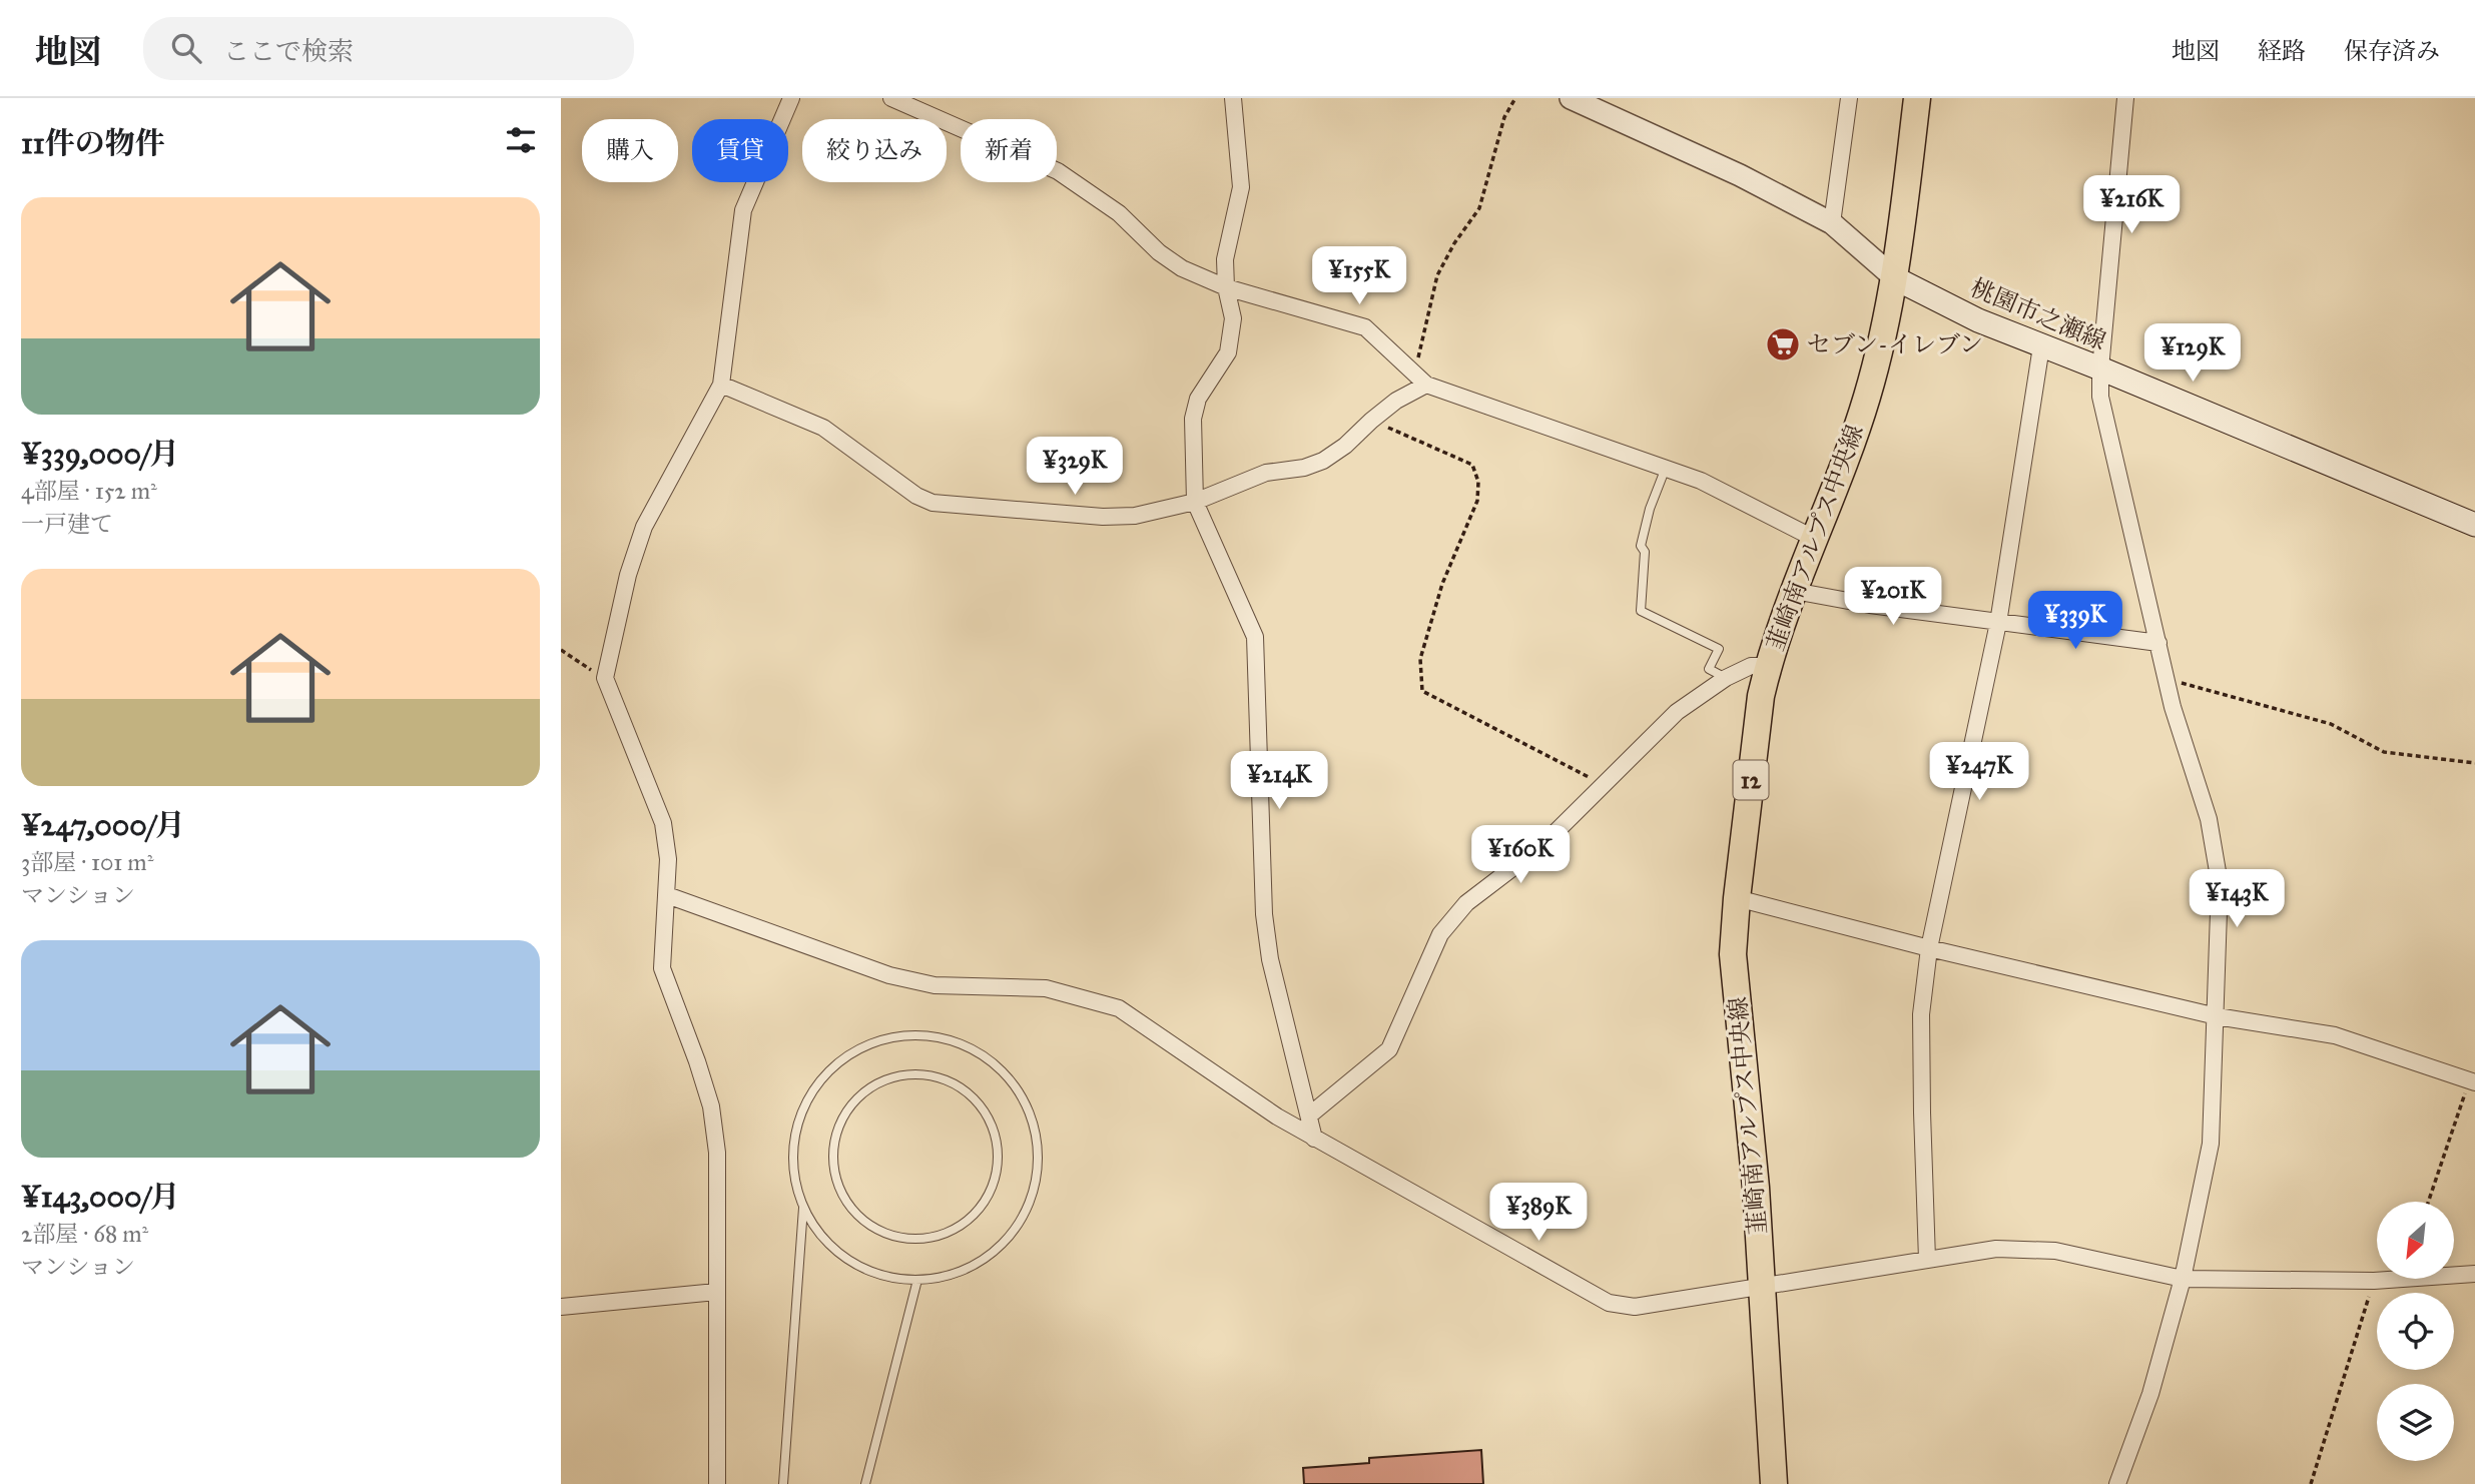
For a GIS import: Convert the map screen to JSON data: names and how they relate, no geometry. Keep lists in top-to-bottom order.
{
  "streets": {
    "main road": ["桃園市之瀬線", "韮崎南アルプス中央線", "12"]
  },
  "crossings": [
    ["桃園市之瀬線", "韮崎南アルプス中央線"]
  ],
  "places": {
    "supermarket": ["セブン-イレブン"]
  },
  "north": "bottom left",
  "page": {
    "header": "地図",
    "search": "ここで検索",
    "nav": ["地図", "経路", "保存済み"],
    "heading": "11件の物件",
    "chip": [
      "購入",
      "賃貸",
      "絞り込み",
      "新着"
    ],
    "price": [
      "¥216K",
      "¥155K",
      "¥129K",
      "¥329K",
      "¥201K",
      "¥339K",
      "¥247K",
      "¥214K",
      "¥160K",
      "¥143K",
      "¥389K"
    ],
    "list": [
      {
        "name": "¥339,000/月",
        "note": "4部屋 · 152 m² · 一戸建て"
      },
      {
        "name": "¥247,000/月",
        "note": "3部屋 · 101 m² · マンション"
      },
      {
        "name": "¥143,000/月",
        "note": "2部屋 · 68 m² · マンション"
      }
    ]
  }
}
